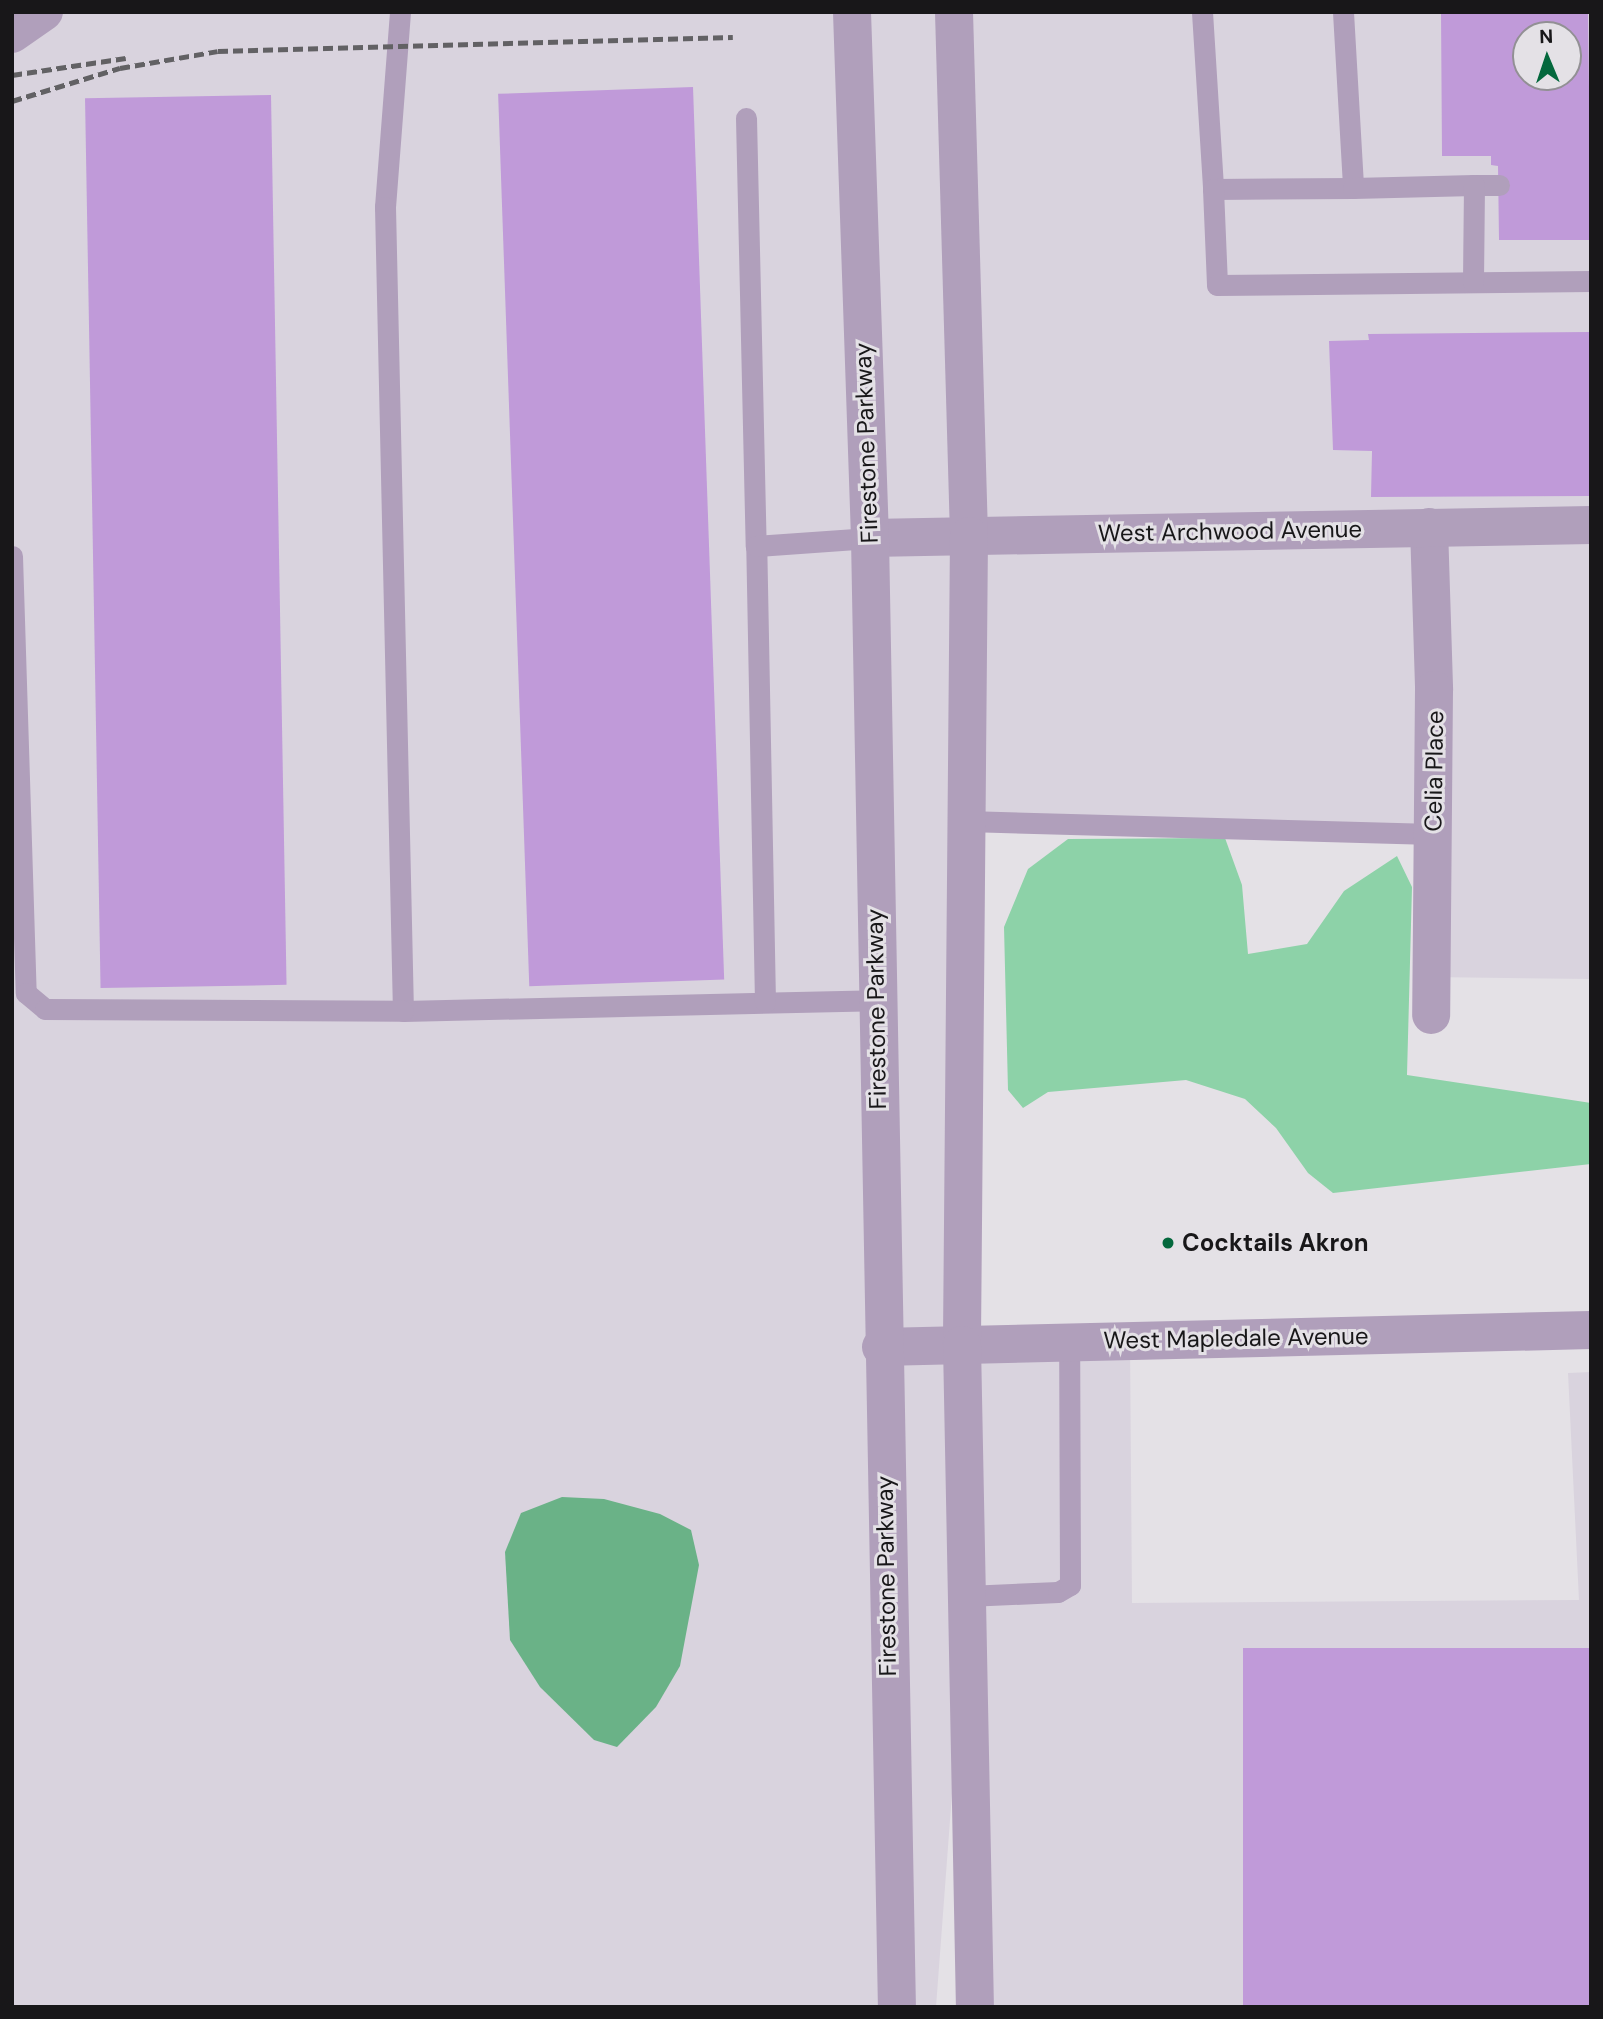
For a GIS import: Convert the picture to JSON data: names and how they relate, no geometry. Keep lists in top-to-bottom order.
{
  "streets": {
    "street": [
      "Firestone Parkway",
      "West Archwood Avenue",
      "Celia Place",
      "West Mapledale Avenue"
    ]
  },
  "crossings": [
    ["Firestone Parkway", "West Archwood Avenue"],
    ["Firestone Parkway", "West Mapledale Avenue"],
    ["West Archwood Avenue", "Celia Place"]
  ],
  "places": ["Cocktails Akron"],
  "north": "top"
}
